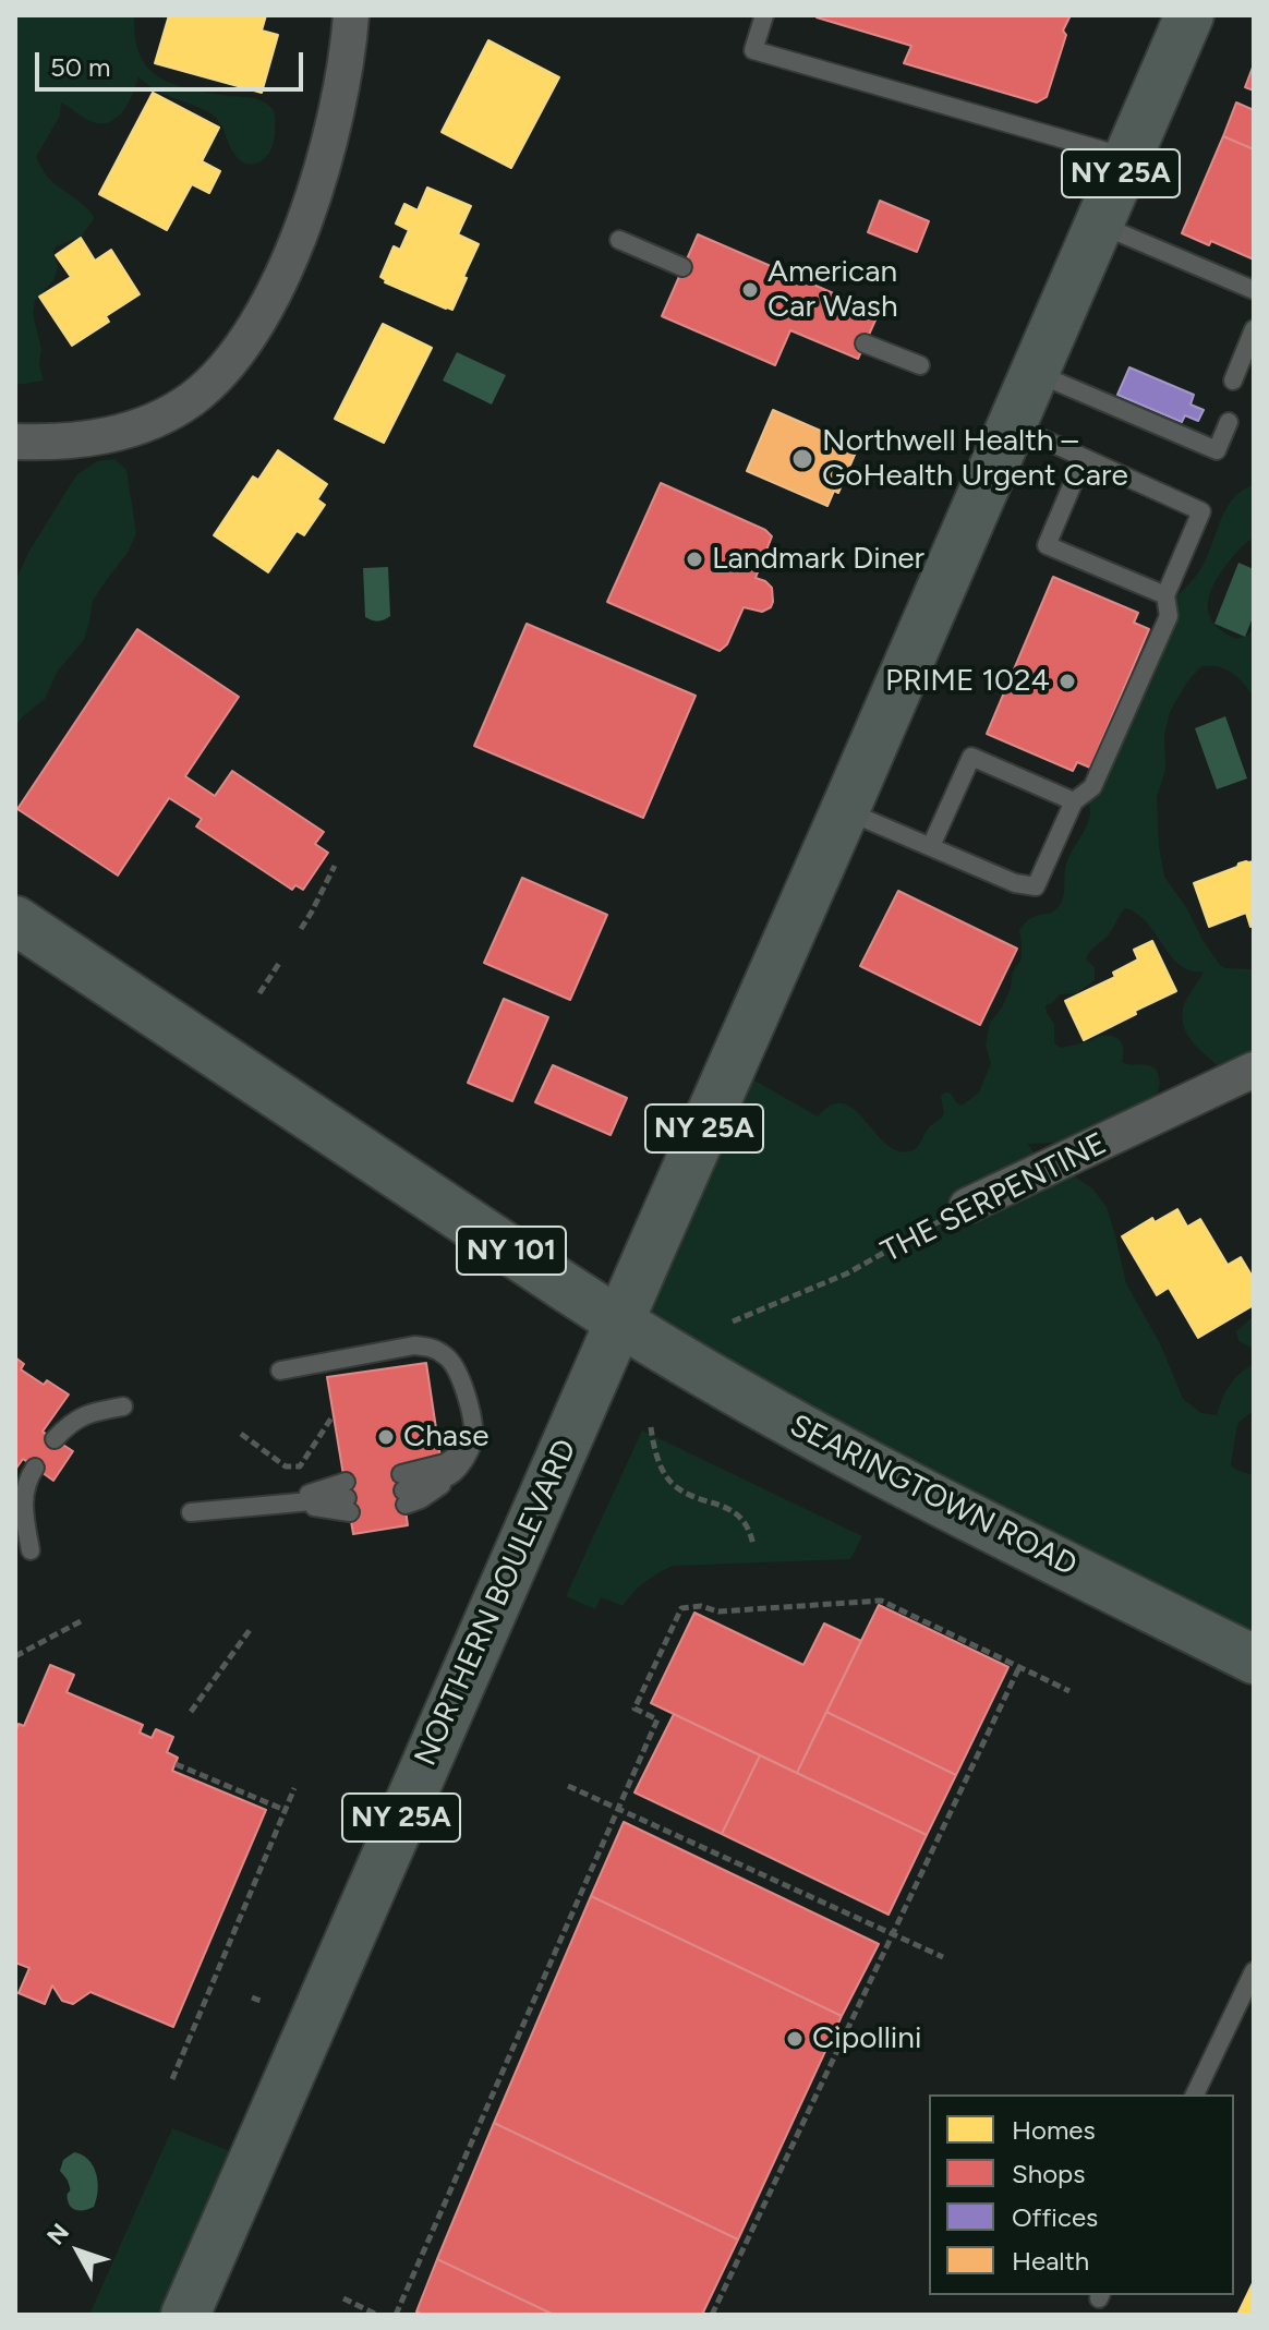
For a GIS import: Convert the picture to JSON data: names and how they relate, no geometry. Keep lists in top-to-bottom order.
{
  "streets": {
    "main road": [
      "NY 25A",
      "NY 101",
      "SEARINGTOWN ROAD",
      "NORTHERN BOULEVARD"
    ],
    "street": ["THE SERPENTINE"]
  },
  "crossings": [
    ["NY 25A", "NY 101"],
    ["NY 25A", "SEARINGTOWN ROAD"],
    ["NY 25A", "NORTHERN BOULEVARD"],
    ["NY 101", "SEARINGTOWN ROAD"],
    ["NY 101", "NORTHERN BOULEVARD"],
    ["SEARINGTOWN ROAD", "NORTHERN BOULEVARD"]
  ],
  "places": [
    "American Car Wash",
    "Northwell Health – GoHealth Urgent Care",
    "Landmark Diner",
    "PRIME 1024",
    "Chase",
    "Cipollini"
  ],
  "legend": [
    "Homes",
    "Shops",
    "Offices",
    "Health"
  ],
  "scale_bar": "50 m",
  "north": "top left"
}
